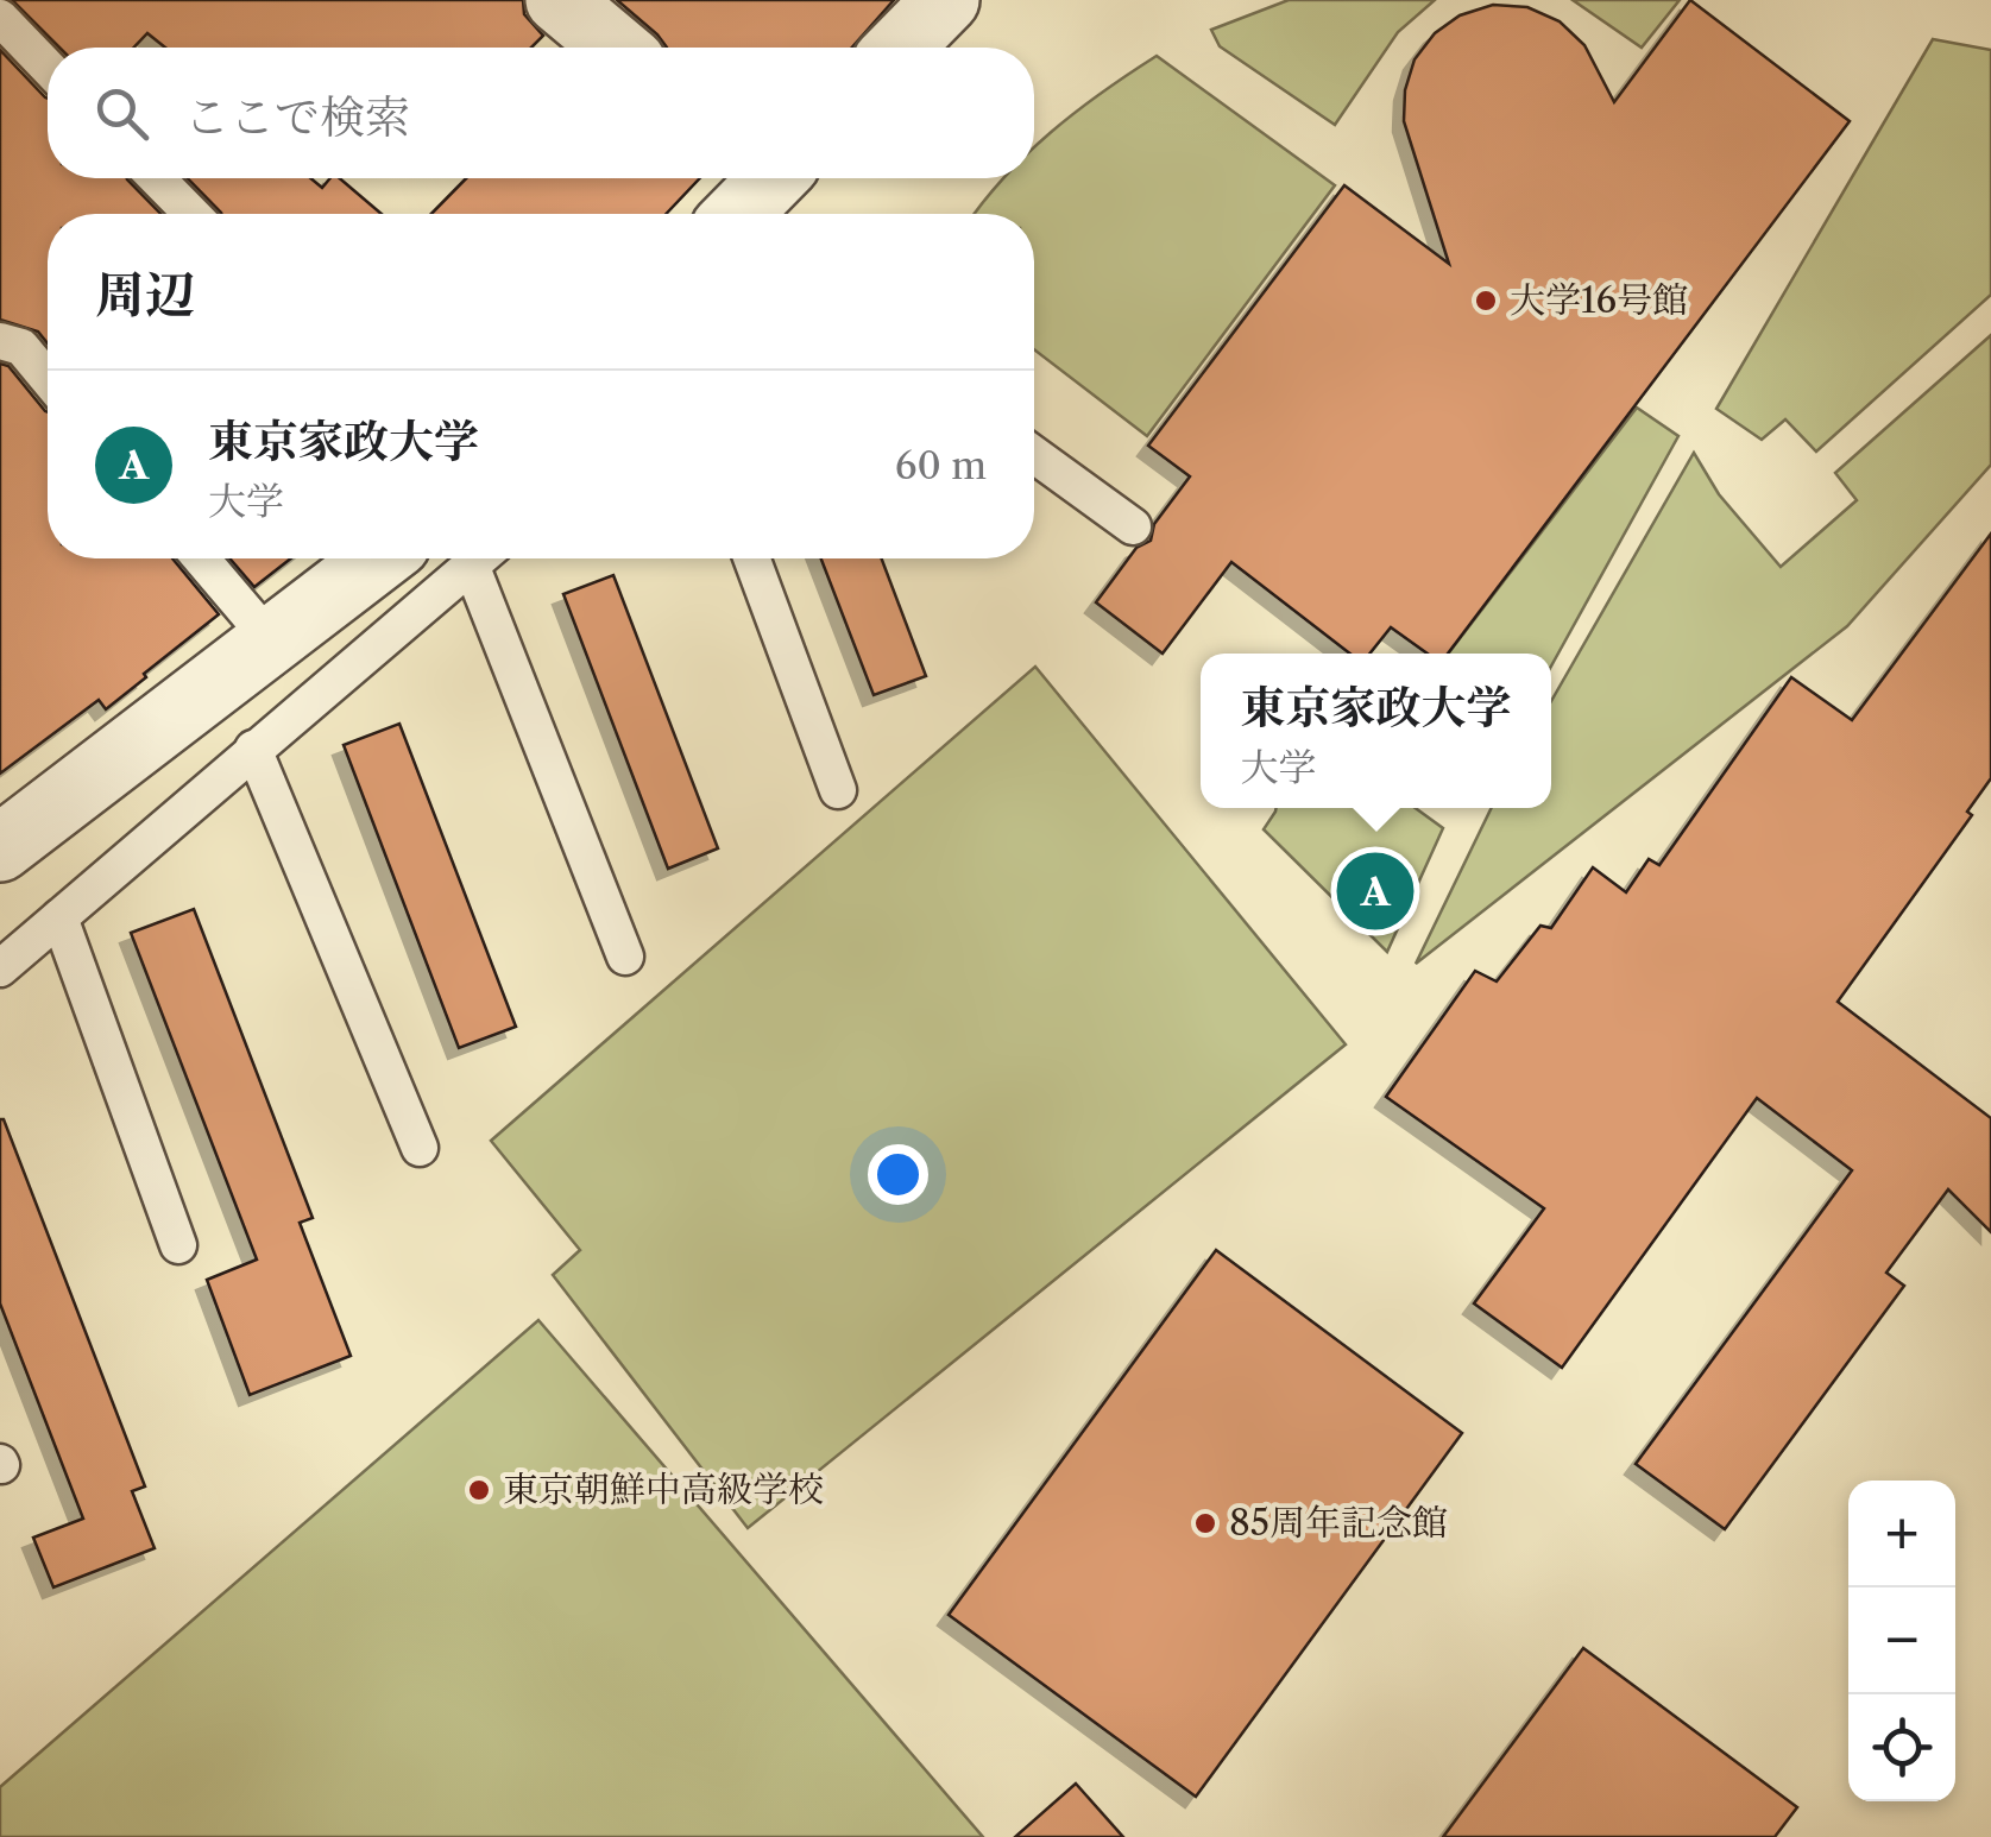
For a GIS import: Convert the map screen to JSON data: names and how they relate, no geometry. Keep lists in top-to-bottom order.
{
  "places": ["大学16号館", "東京朝鮮中高級学校", "85周年記念館"],
  "page": {
    "search": "ここで検索",
    "heading": "周辺",
    "list": [
      {
        "mark": "A",
        "name": "東京家政大学",
        "note": "大学",
        "value": "60 m"
      }
    ],
    "popup": ["東京家政大学", "大学"],
    "pins": "A",
    "map_buttons": ["+", "−"]
  }
}
